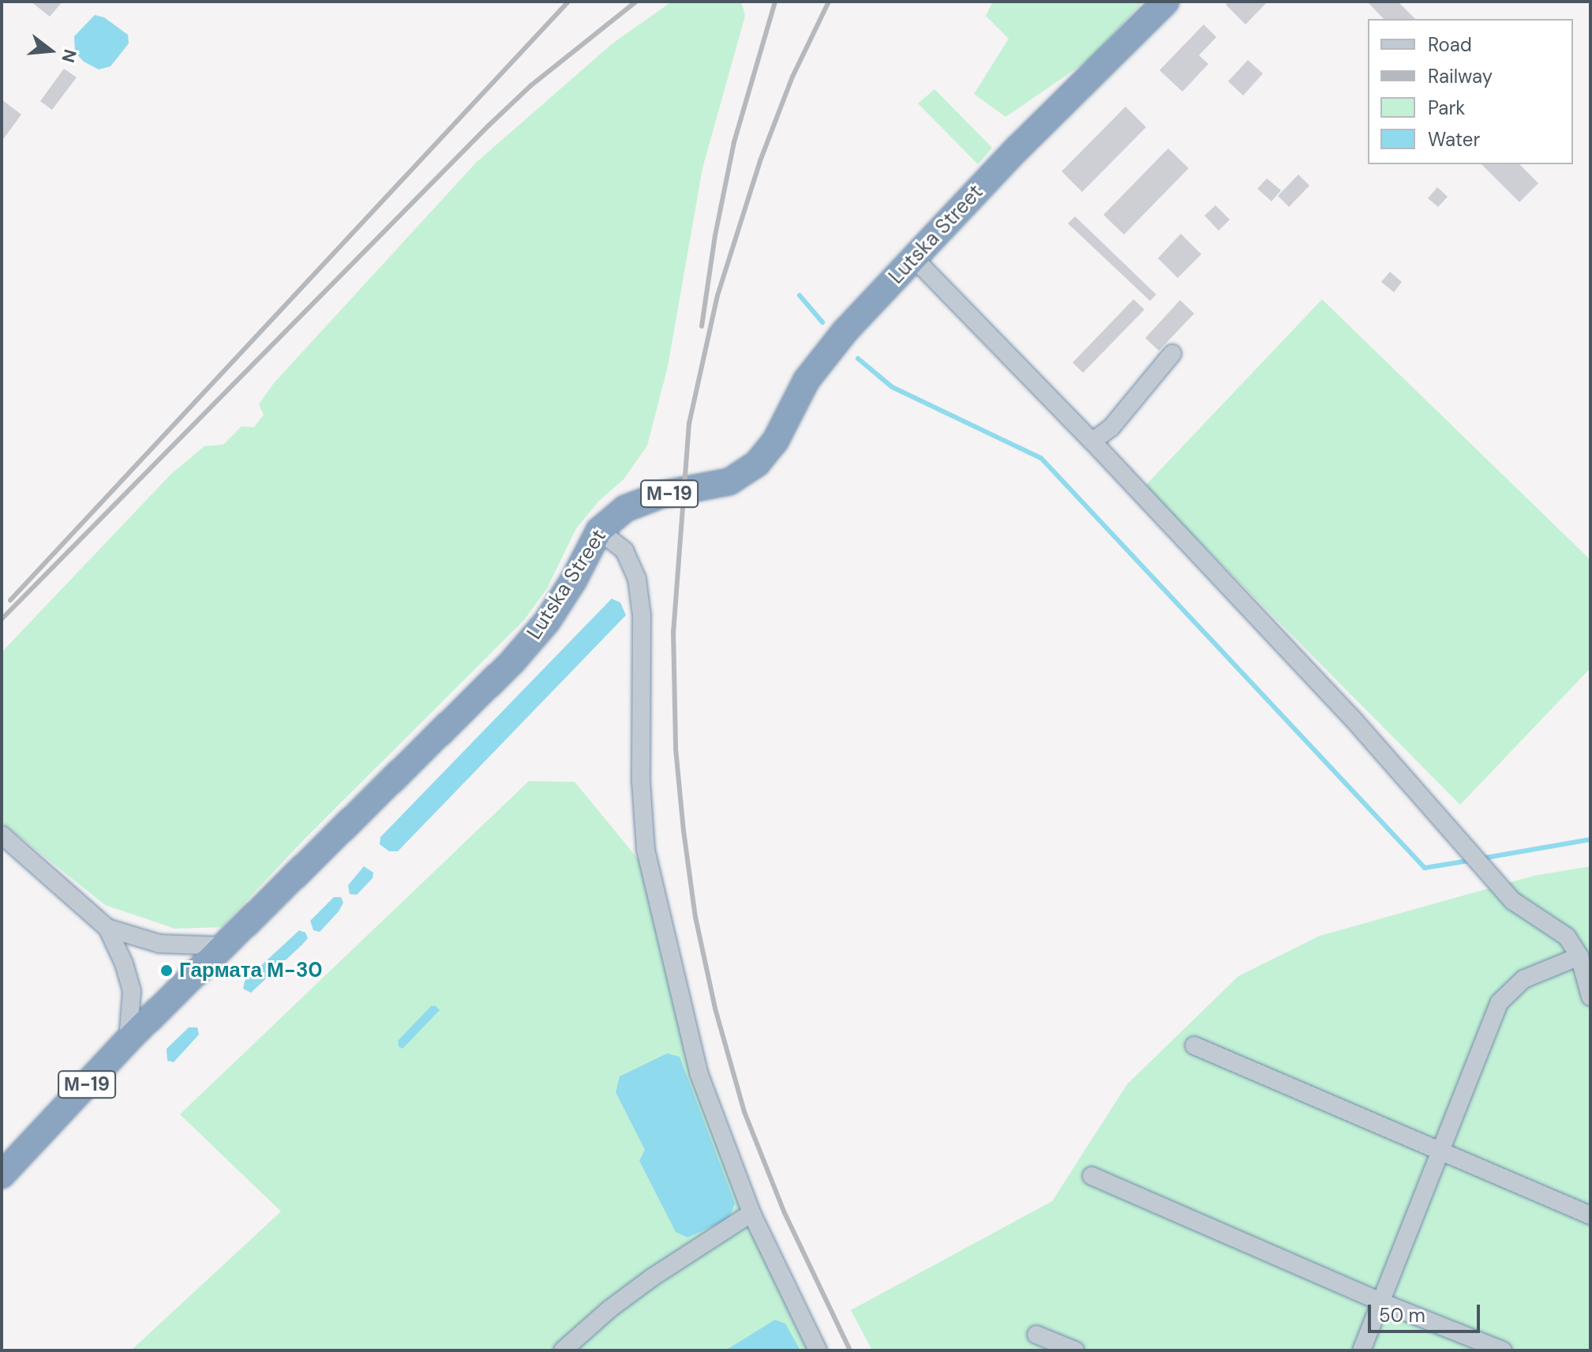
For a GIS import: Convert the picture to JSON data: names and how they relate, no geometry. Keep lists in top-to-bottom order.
{
  "streets": {
    "highway": ["Lutska Street", "М-19"]
  },
  "places": ["Гармата М-30"],
  "legend": [
    "Road",
    "Railway",
    "Park",
    "Water"
  ],
  "scale_bar": "50 m",
  "north": "right"
}
